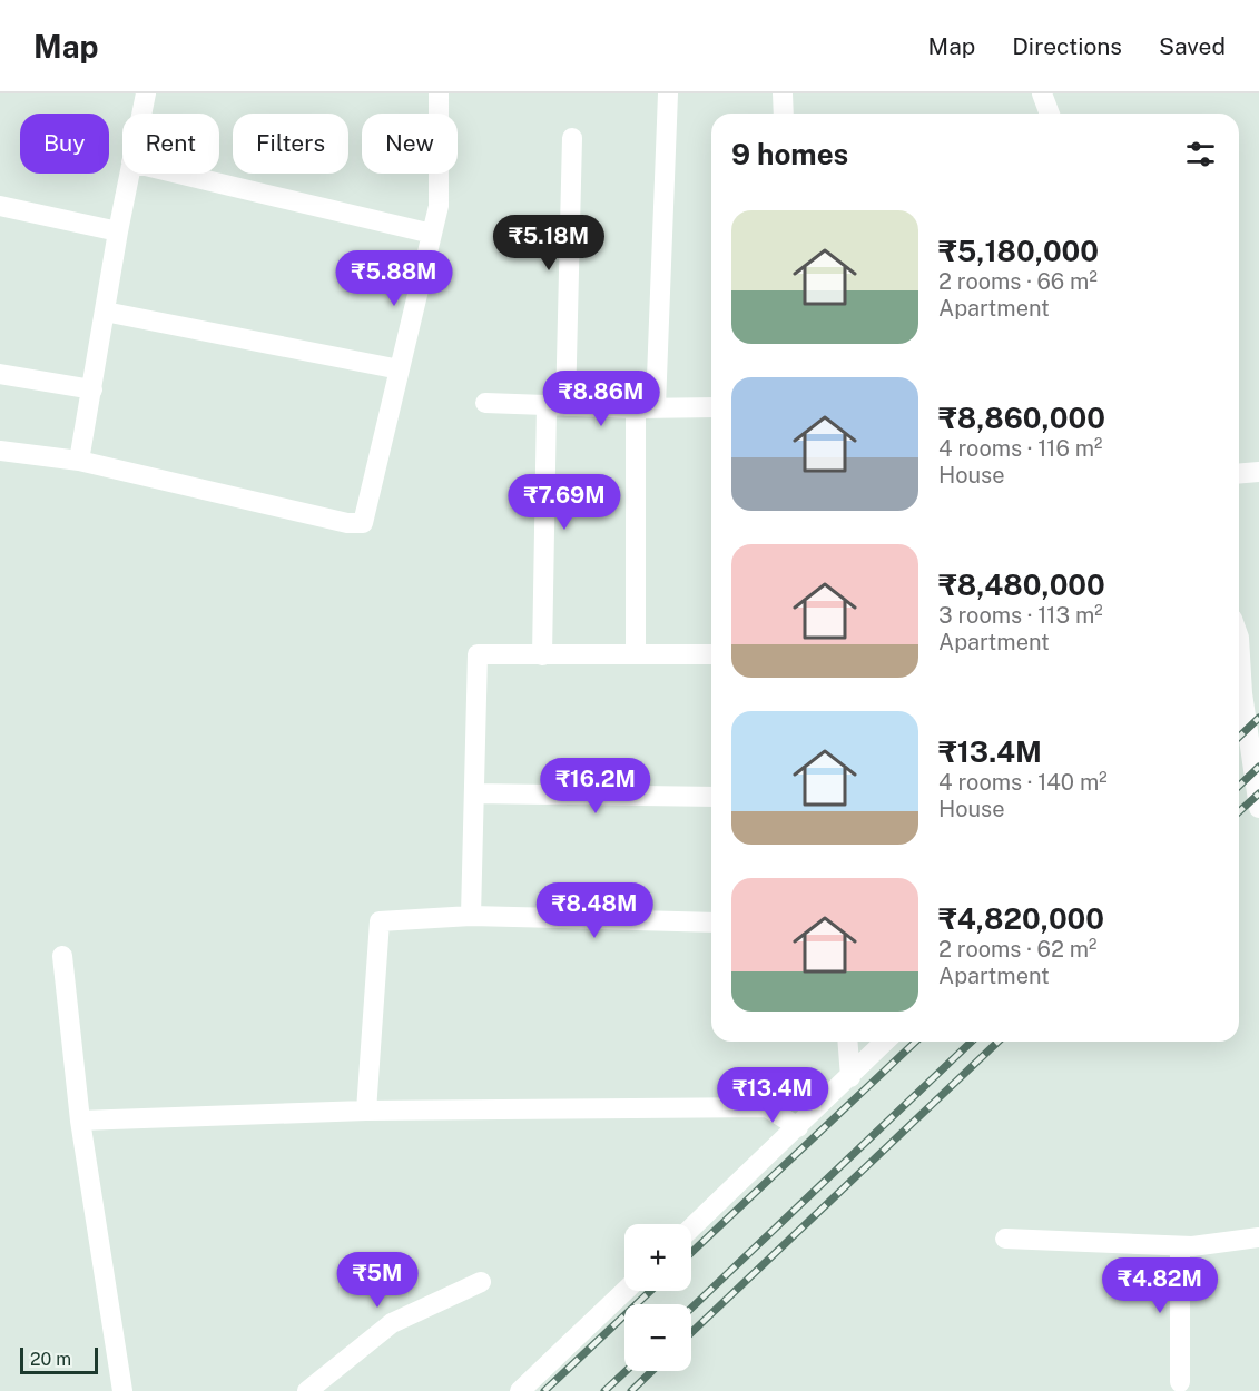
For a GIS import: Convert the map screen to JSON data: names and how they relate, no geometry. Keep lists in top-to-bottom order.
{
  "scale_bar": "20 m",
  "page": {
    "header": "Map",
    "nav": ["Map", "Directions", "Saved"],
    "chip": [
      "Buy",
      "Rent",
      "Filters",
      "New"
    ],
    "heading": "9 homes",
    "list": [
      {
        "name": "₹5,180,000",
        "note": "2 rooms · 66 m² · Apartment"
      },
      {
        "name": "₹8,860,000",
        "note": "4 rooms · 116 m² · House"
      },
      {
        "name": "₹8,480,000",
        "note": "3 rooms · 113 m² · Apartment"
      },
      {
        "name": "₹13.4M",
        "note": "4 rooms · 140 m² · House"
      },
      {
        "name": "₹4,820,000",
        "note": "2 rooms · 62 m² · Apartment"
      }
    ],
    "price": [
      "₹5.18M",
      "₹5.88M",
      "₹8.86M",
      "₹7.69M",
      "₹16.2M",
      "₹8.48M",
      "₹13.4M",
      "₹5M",
      "₹4.82M"
    ],
    "map_buttons": ["+", "−"],
    "scale": "20 m"
  }
}
